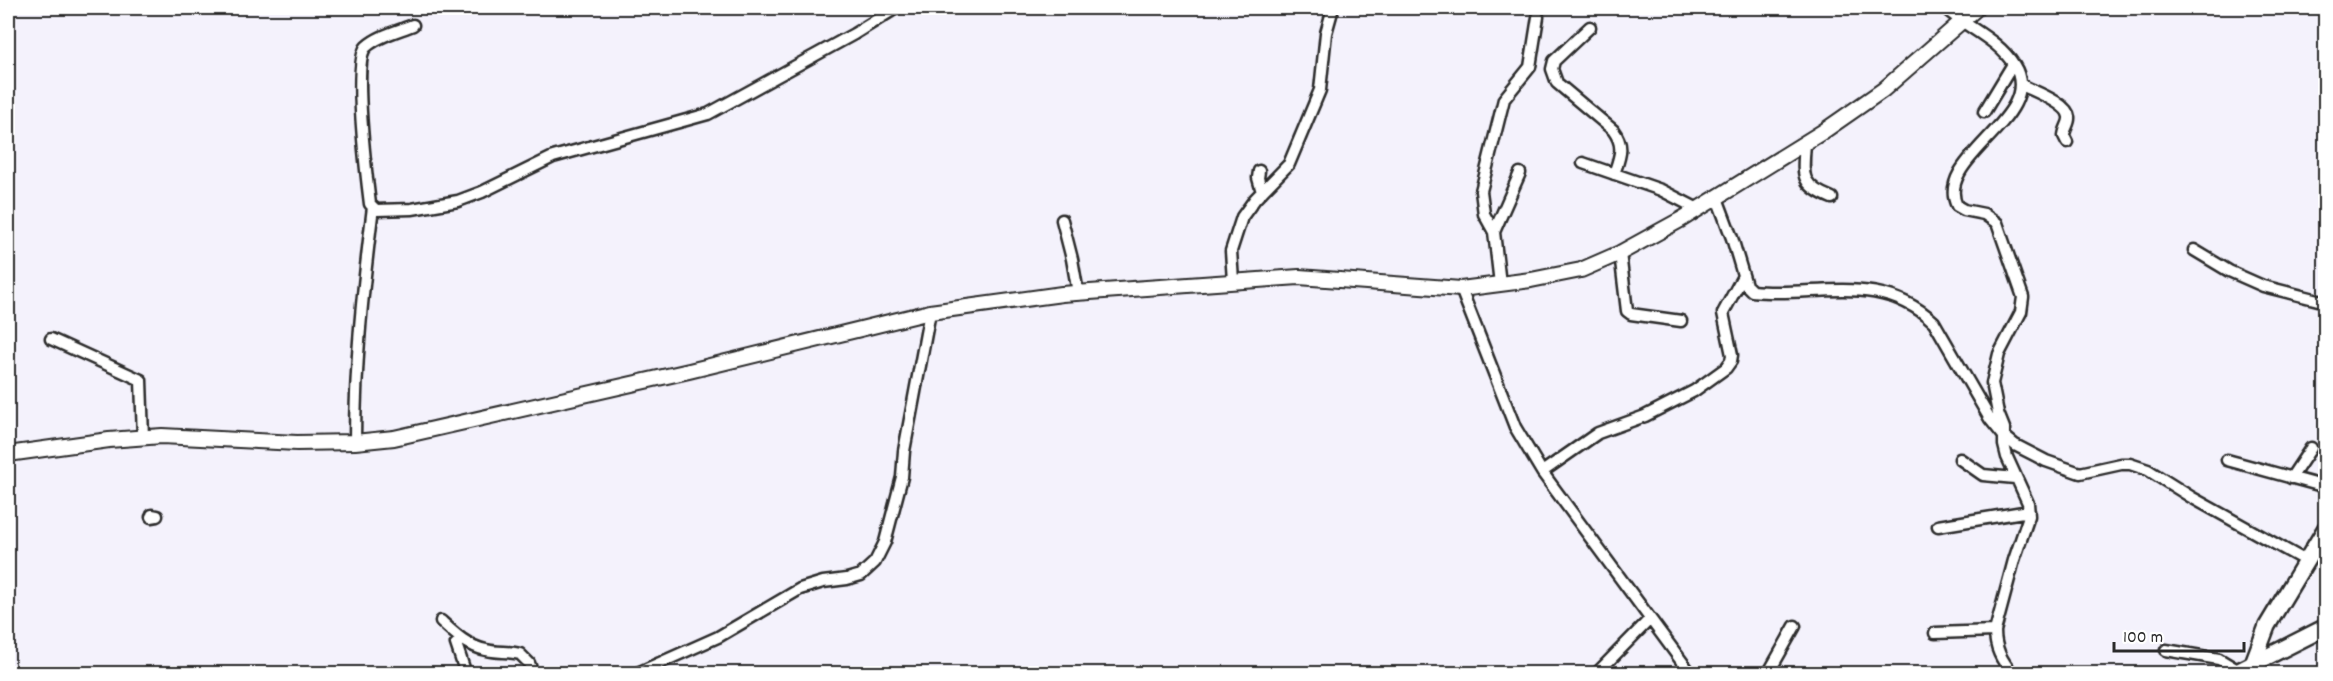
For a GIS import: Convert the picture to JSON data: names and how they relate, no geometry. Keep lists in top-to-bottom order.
{
  "scale_bar": "100 m"
}
